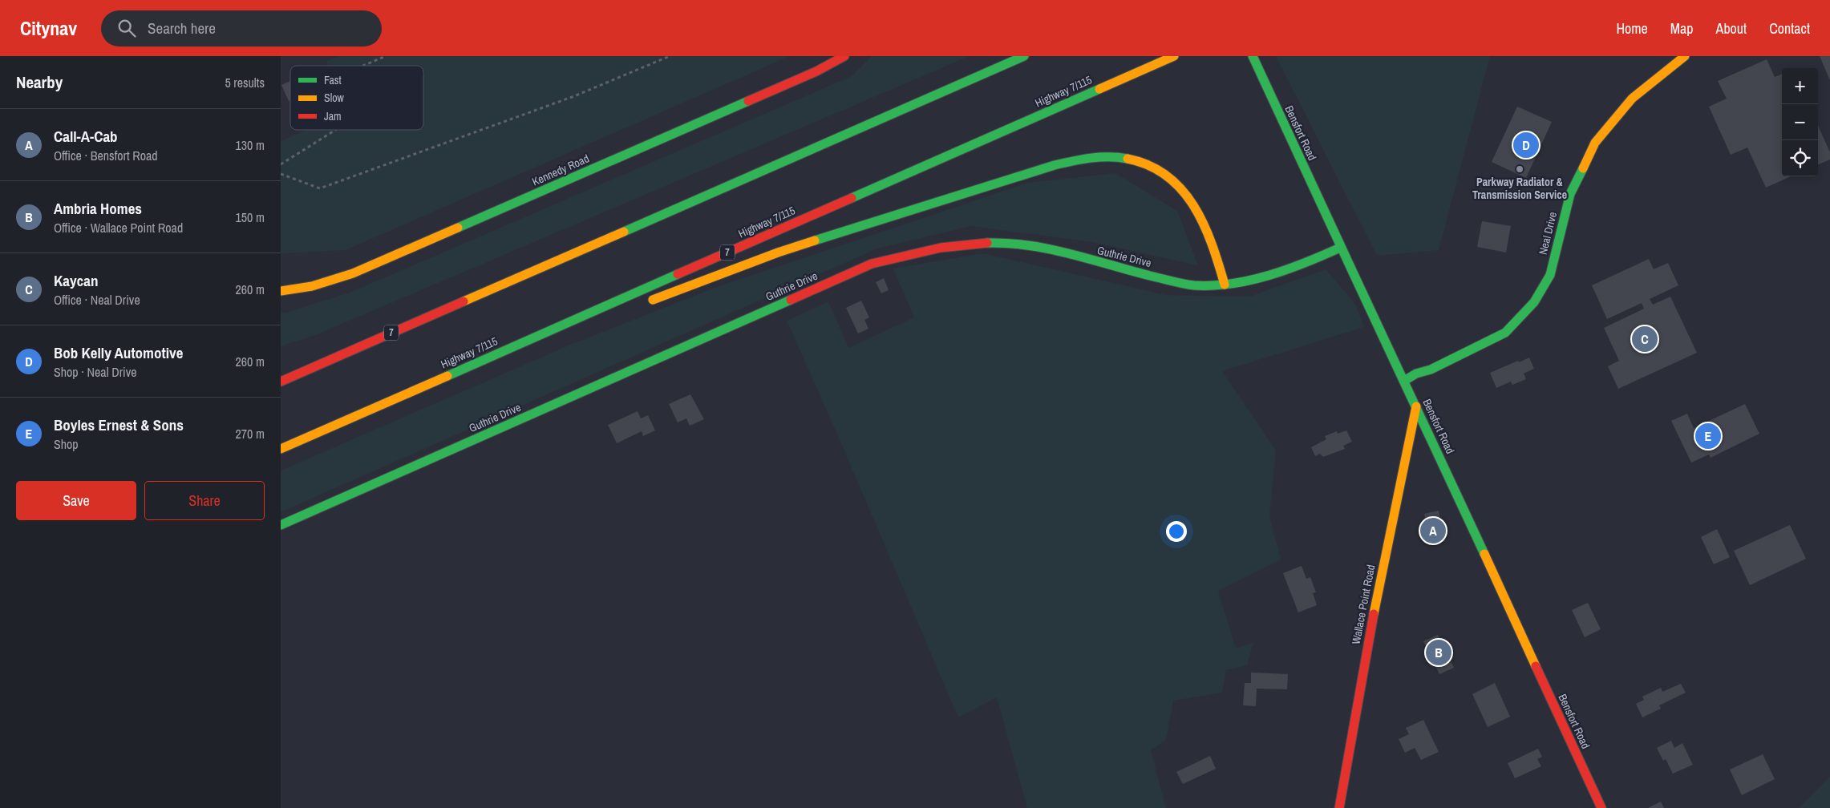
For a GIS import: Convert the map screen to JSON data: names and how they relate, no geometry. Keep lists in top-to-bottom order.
{
  "streets": {
    "main road": [
      "Highway 7/115",
      "Bensfort Road",
      "Kennedy Road",
      "Neal Drive",
      "7",
      "Guthrie Drive",
      "Wallace Point Road"
    ]
  },
  "crossings": [
    ["Bensfort Road", "Neal Drive"],
    ["Bensfort Road", "Guthrie Drive"],
    ["Bensfort Road", "Wallace Point Road"]
  ],
  "places": ["Parkway Radiator & Transmission Service"],
  "legend": ["Fast", "Slow", "Jam"],
  "page": {
    "header": "Citynav",
    "search": "Search here",
    "nav": [
      "Home",
      "Map",
      "About",
      "Contact"
    ],
    "heading": ["Nearby", "5 results"],
    "map_buttons": ["+", "−"],
    "list": [
      {
        "mark": "A",
        "name": "Call-A-Cab",
        "note": "Office · Bensfort Road",
        "value": "130 m"
      },
      {
        "mark": "B",
        "name": "Ambria Homes",
        "note": "Office · Wallace Point Road",
        "value": "150 m"
      },
      {
        "mark": "C",
        "name": "Kaycan",
        "note": "Office · Neal Drive",
        "value": "260 m"
      },
      {
        "mark": "D",
        "name": "Bob Kelly Automotive",
        "note": "Shop · Neal Drive",
        "value": "260 m"
      },
      {
        "mark": "E",
        "name": "Boyles Ernest & Sons",
        "note": "Shop",
        "value": "270 m"
      }
    ],
    "pins": [
      "D",
      "C",
      "E",
      "A",
      "B"
    ],
    "buttons": ["Save", "Share"]
  }
}
